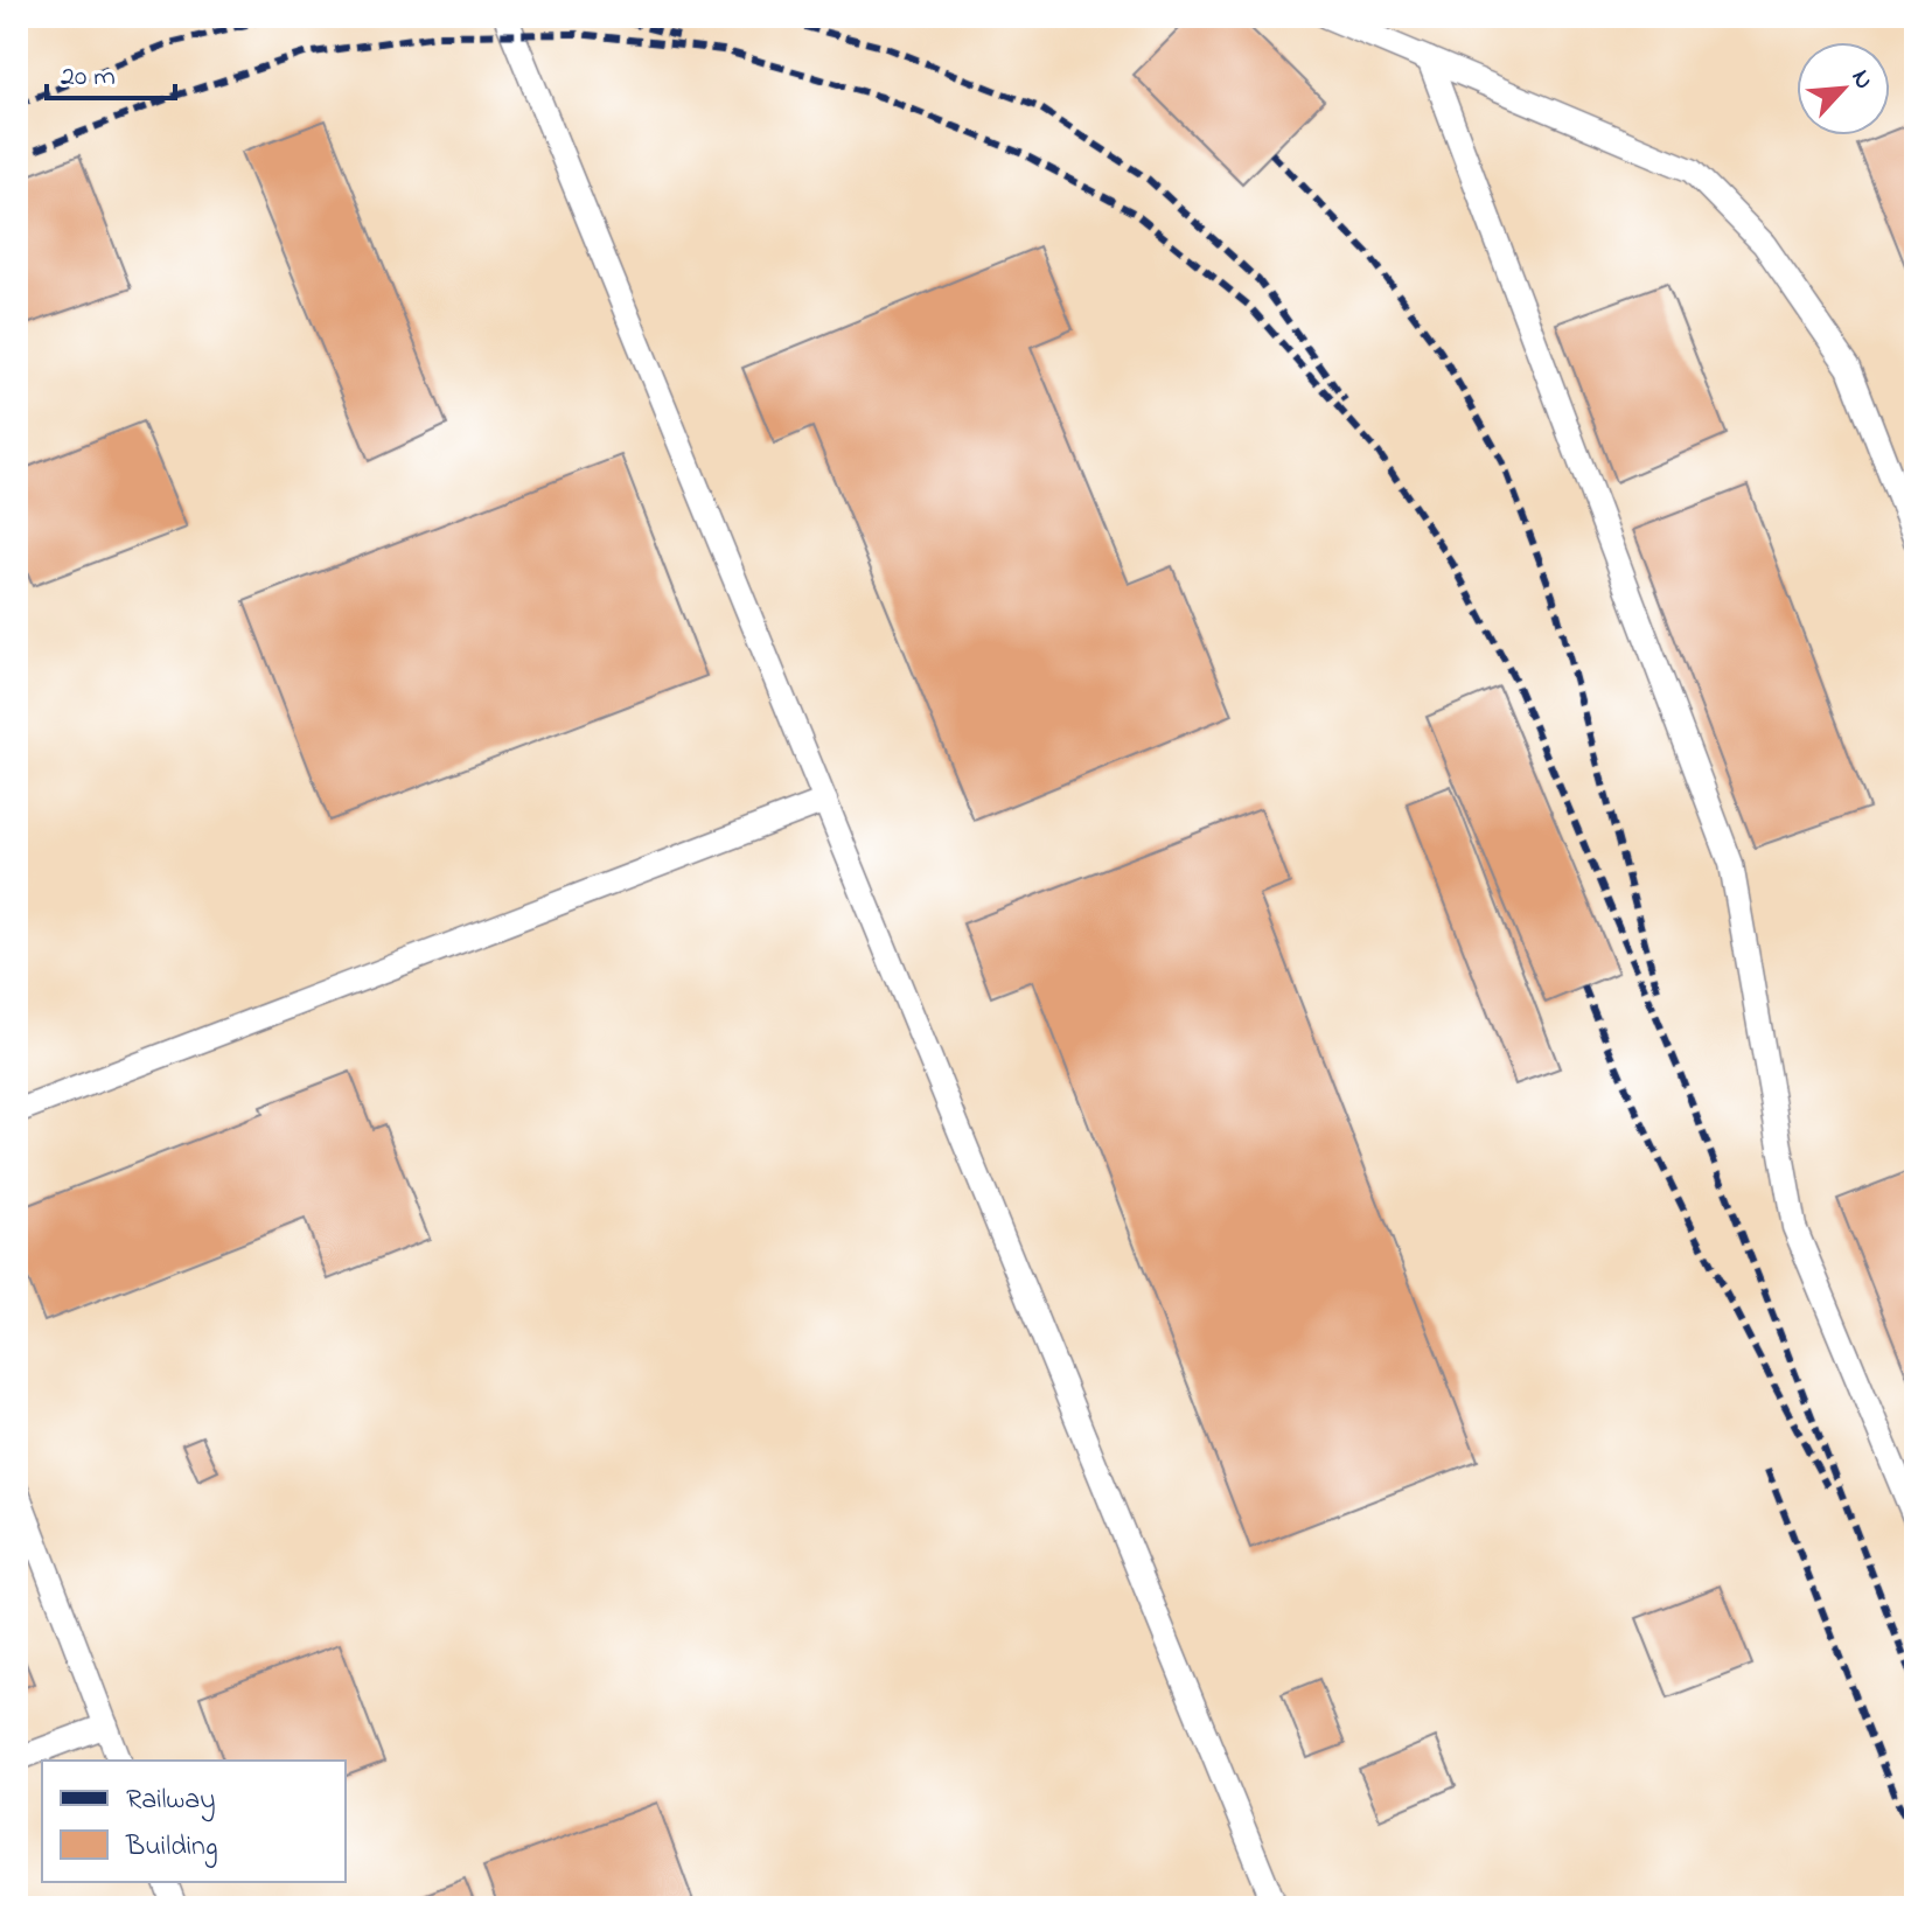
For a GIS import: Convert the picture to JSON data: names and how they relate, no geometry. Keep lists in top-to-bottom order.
{
  "legend": ["Railway", "Building"],
  "scale_bar": "20 m",
  "north": "top right"
}
